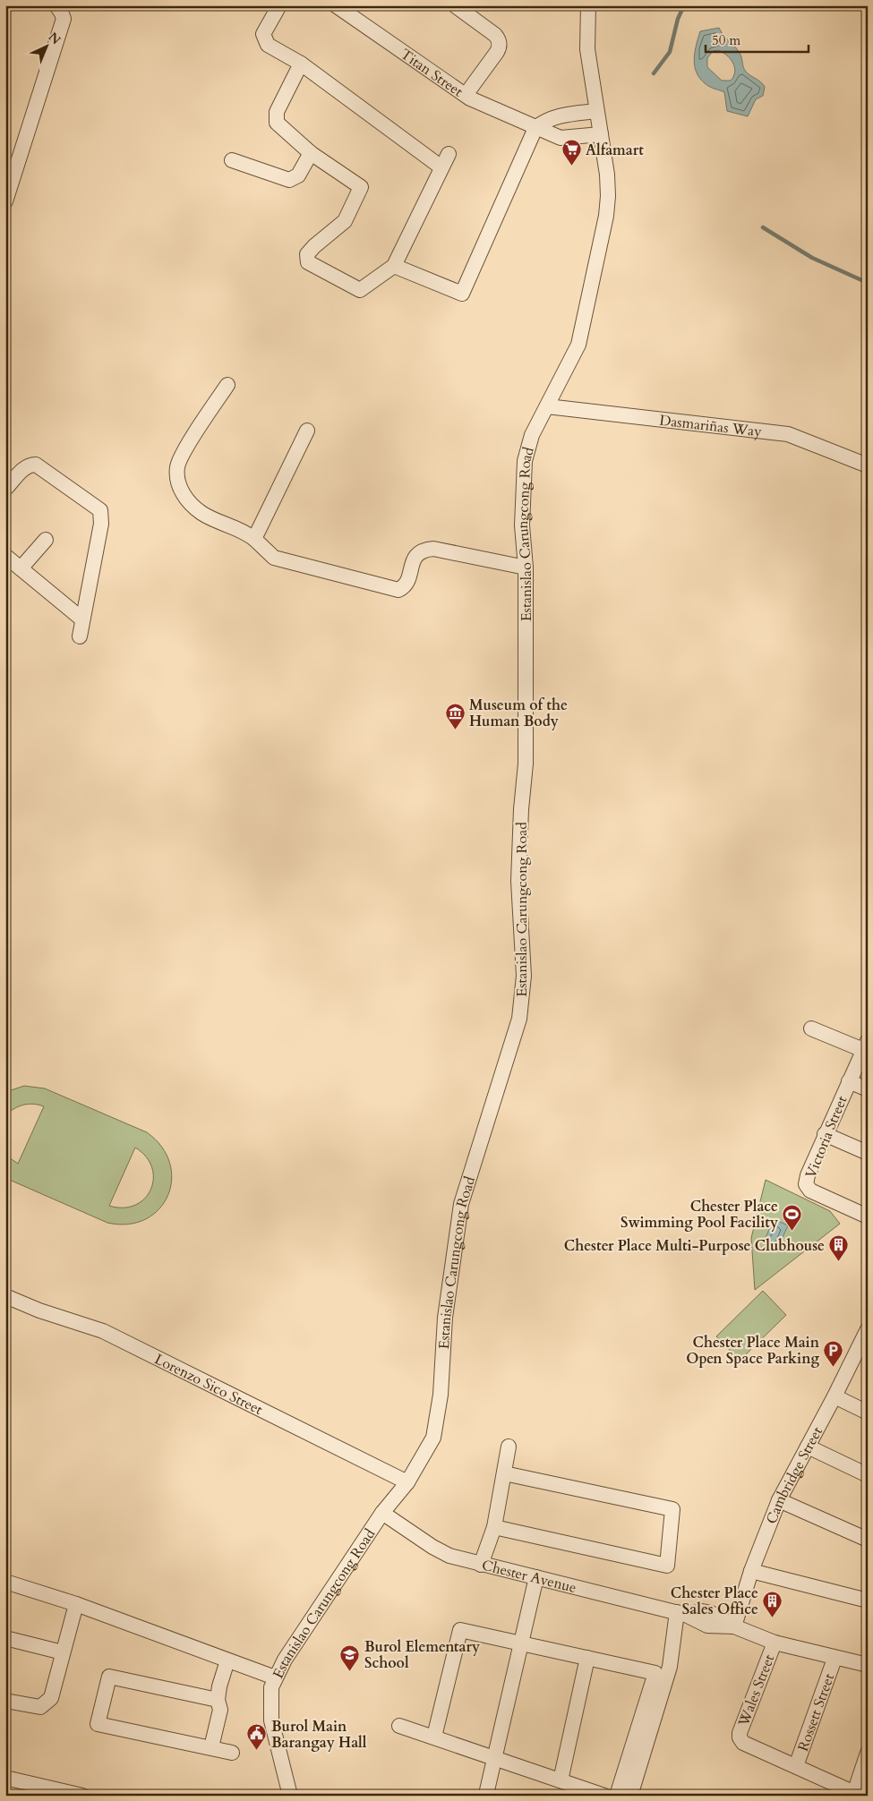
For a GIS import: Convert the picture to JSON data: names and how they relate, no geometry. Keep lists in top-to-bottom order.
{
  "streets": {
    "street": [
      "Titan Street",
      "Dasmariñas Way",
      "Estanislao Carungcong Road",
      "Victoria Street",
      "Lorenzo Sico Street",
      "Cambridge Street",
      "Chester Avenue",
      "Wales Street",
      "Rossett Street"
    ]
  },
  "crossings": [
    ["Titan Street", "Estanislao Carungcong Road"],
    ["Dasmariñas Way", "Estanislao Carungcong Road"],
    ["Estanislao Carungcong Road", "Lorenzo Sico Street"],
    ["Estanislao Carungcong Road", "Chester Avenue"],
    ["Cambridge Street", "Chester Avenue"],
    ["Chester Avenue", "Wales Street"],
    ["Chester Avenue", "Rossett Street"],
    ["Wales Street", "Rossett Street"]
  ],
  "places": {
    "supermarket": ["Alfamart"],
    "museum": ["Museum of the Human Body"],
    "sports": ["Chester Place Swimming Pool Facility"],
    "building": ["Chester Place Multi-Purpose Clubhouse", "Chester Place Sales Office"],
    "parking": ["Chester Place Main Open Space Parking"],
    "school or university": ["Burol Elementary School"],
    "public building": ["Burol Main Barangay Hall"]
  },
  "scale_bar": "50 m",
  "north": "top right"
}
